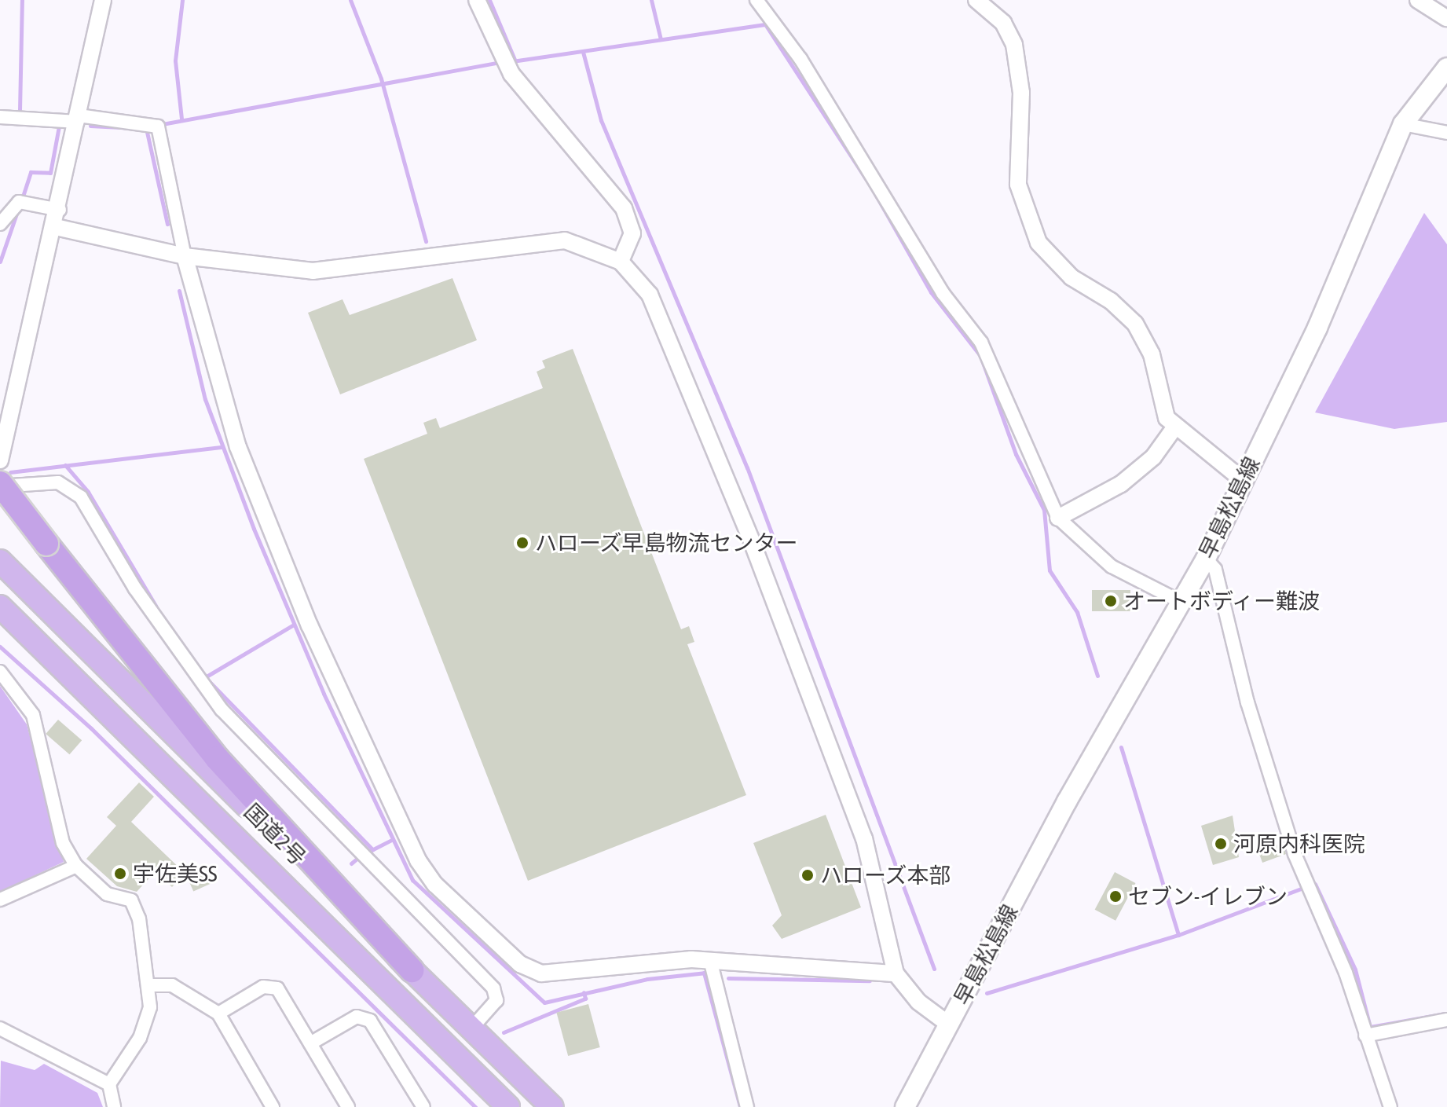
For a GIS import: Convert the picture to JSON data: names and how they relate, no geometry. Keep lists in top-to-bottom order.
{
  "streets": {
    "highway": ["国道2号"],
    "main road": ["早島松島線"]
  },
  "places": [
    "ハローズ早島物流センター",
    "オートボディー難波",
    "河原内科医院",
    "宇佐美SS",
    "ハローズ本部",
    "セブン-イレブン"
  ]
}
